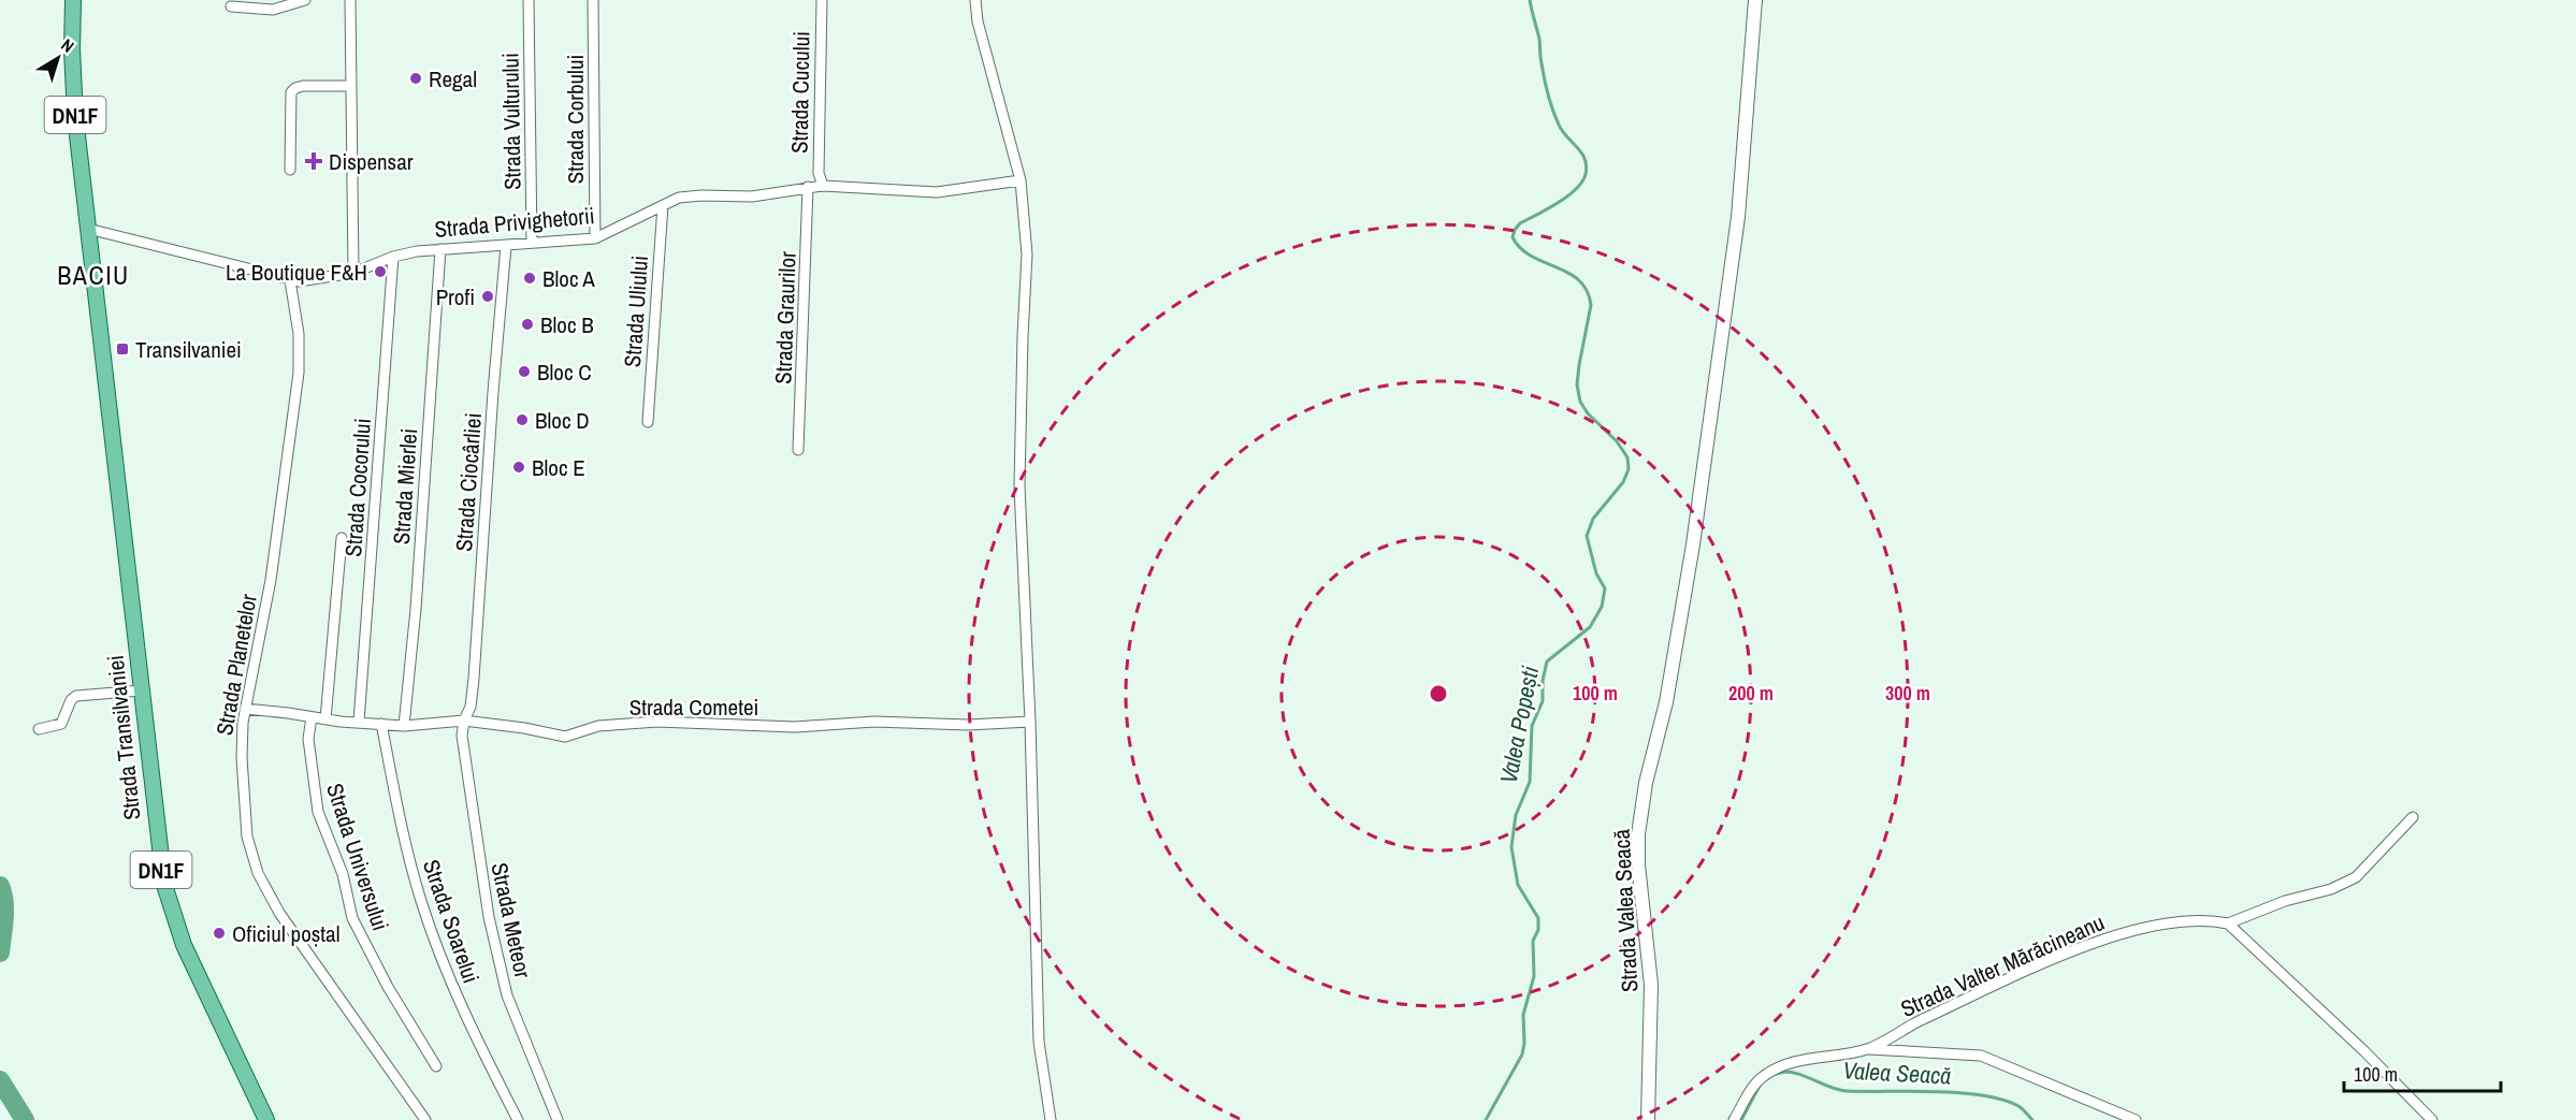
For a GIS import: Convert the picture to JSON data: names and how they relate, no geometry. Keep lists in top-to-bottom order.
{
  "streets": {
    "main road": ["DN1F", "Strada Transilvaniei", "Strada Valea Seacă"],
    "street": [
      "Strada Cucului",
      "Strada Corbului",
      "Strada Vulturului",
      "Strada Privighetorii",
      "Strada Uliului",
      "Strada Graurilor",
      "Strada Ciocârliei",
      "Strada Mierlei",
      "Strada Cocorului",
      "Strada Planetelor",
      "Strada Cometei",
      "Strada Universului",
      "Strada Meteor",
      "Strada Soarelui",
      "Strada Valter Mărăcineanu"
    ]
  },
  "crossings": [
    ["Strada Cucului", "Strada Privighetorii"],
    ["DN1F", "Strada Privighetorii"],
    ["DN1F", "Strada Transilvaniei"],
    ["Strada Corbului", "Strada Privighetorii"],
    ["Strada Vulturului", "Strada Privighetorii"],
    ["Strada Privighetorii", "Strada Uliului"],
    ["Strada Privighetorii", "Strada Graurilor"],
    ["Strada Privighetorii", "Strada Ciocârliei"],
    ["Strada Privighetorii", "Strada Mierlei"],
    ["Strada Privighetorii", "Strada Cocorului"],
    ["Strada Privighetorii", "Strada Planetelor"],
    ["Strada Privighetorii", "Strada Transilvaniei"],
    ["Strada Ciocârliei", "Strada Cometei"],
    ["Strada Ciocârliei", "Strada Meteor"],
    ["Strada Mierlei", "Strada Cometei"],
    ["Strada Cocorului", "Strada Cometei"],
    ["Strada Planetelor", "Strada Cometei"],
    ["Strada Cometei", "Strada Universului"],
    ["Strada Cometei", "Strada Meteor"],
    ["Strada Cometei", "Strada Soarelui"]
  ],
  "districts": ["BACIU"],
  "water": ["Valea Popești", "Valea Seacă"],
  "places": {
    "other": [
      "Regal",
      "La Boutique F&H",
      "Bloc A",
      "Profi",
      "Bloc B",
      "Bloc C",
      "Bloc D",
      "Bloc E",
      "Oficiul poștal"
    ],
    "health": ["Dispensar"],
    "transit": ["Transilvaniei"]
  },
  "scale_bar": "100 m",
  "north": "top right",
  "rings": ["100 m", "200 m", "300 m"]
}
